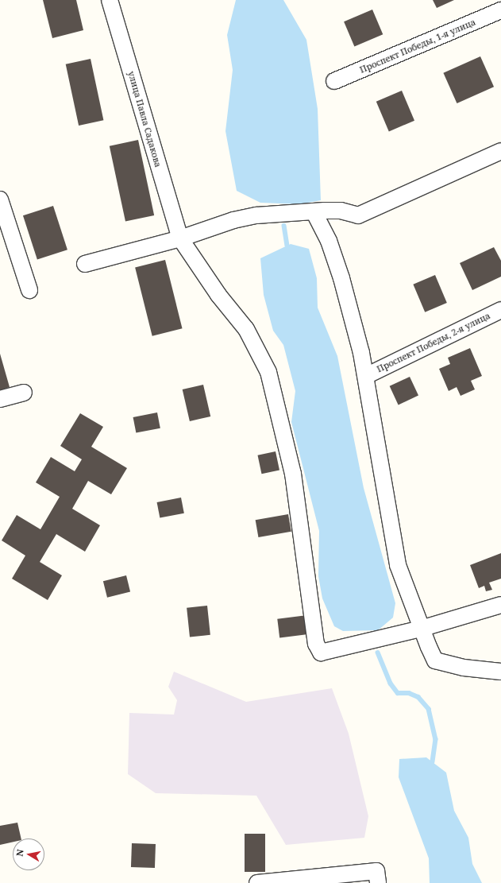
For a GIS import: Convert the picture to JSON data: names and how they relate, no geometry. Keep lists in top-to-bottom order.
{
  "streets": {
    "street": ["Проспект Победы, 1-я улица", "улица Павла Садакова", "Проспект Победы, 2-я улица"]
  },
  "north": "left"
}
